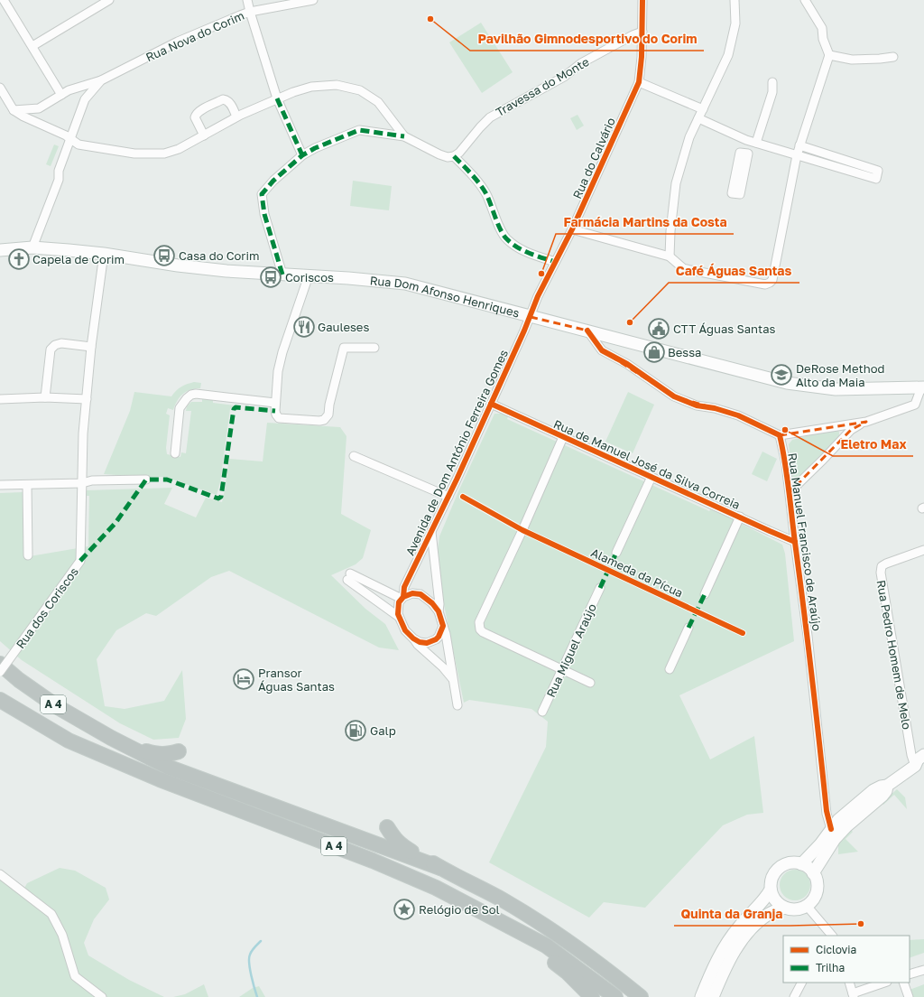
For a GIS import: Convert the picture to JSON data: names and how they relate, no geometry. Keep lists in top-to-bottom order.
{
  "streets": {
    "highway": ["A 4"],
    "main road": ["Rua Dom Afonso Henriques"],
    "street": [
      "Rua Nova do Corim",
      "Travessa do Monte",
      "Rua do Calvário",
      "Avenida de Dom António Ferreira Gomes",
      "Rua de Manuel José da Silva Correia",
      "Rua Manuel Francisco de Araújo",
      "Rua dos Coriscos",
      "Rua Miguel Araújo",
      "Rua Pedro Homem de Melo"
    ],
    "cycle path": ["Alameda da Pícua"]
  },
  "crossings": [
    ["Rua Nova do Corim", "Rua Dom Afonso Henriques"],
    ["Travessa do Monte", "Rua do Calvário"],
    ["Rua do Calvário", "Rua Dom Afonso Henriques"],
    ["Rua do Calvário", "Avenida de Dom António Ferreira Gomes"],
    ["Rua Dom Afonso Henriques", "Avenida de Dom António Ferreira Gomes"],
    ["Avenida de Dom António Ferreira Gomes", "Rua de Manuel José da Silva Correia"],
    ["Rua de Manuel José da Silva Correia", "Rua Manuel Francisco de Araújo"]
  ],
  "places": {
    "other": [
      "Pavilhão Gimnodesportivo do Corim",
      "Farmácia Martins da Costa",
      "Café Águas Santas",
      "Eletro Max",
      "Quinta da Granja"
    ],
    "bus stop": ["Casa do Corim", "Coriscos"],
    "church": ["Capela de Corim"],
    "restaurant": ["Gauleses"],
    "public building": ["CTT Águas Santas"],
    "shop": ["Bessa"],
    "school or university": ["DeRose Method Alto da Maia"],
    "hotel": ["Pransor Águas Santas"],
    "fuel station": ["Galp"],
    "place": ["Relógio de Sol"]
  },
  "legend": ["Ciclovia", "Trilha"]
}
